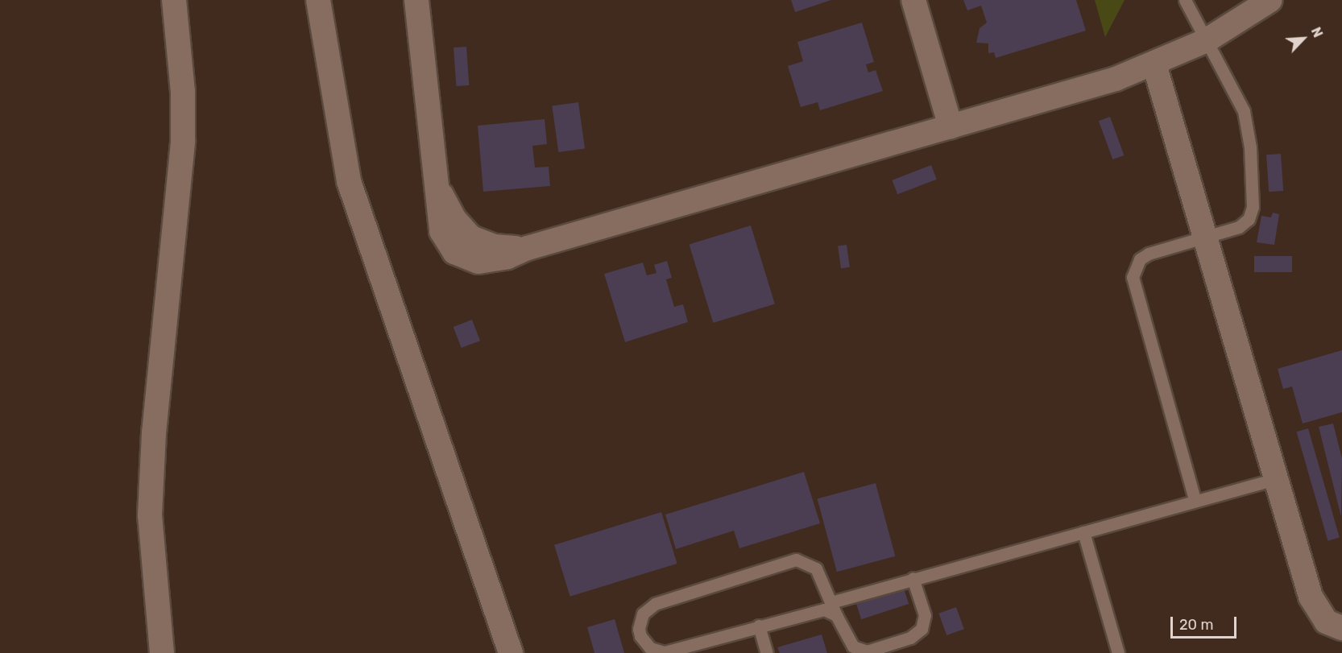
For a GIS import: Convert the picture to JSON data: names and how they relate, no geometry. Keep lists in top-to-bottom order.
{
  "scale_bar": "20 m",
  "north": "top right"
}
